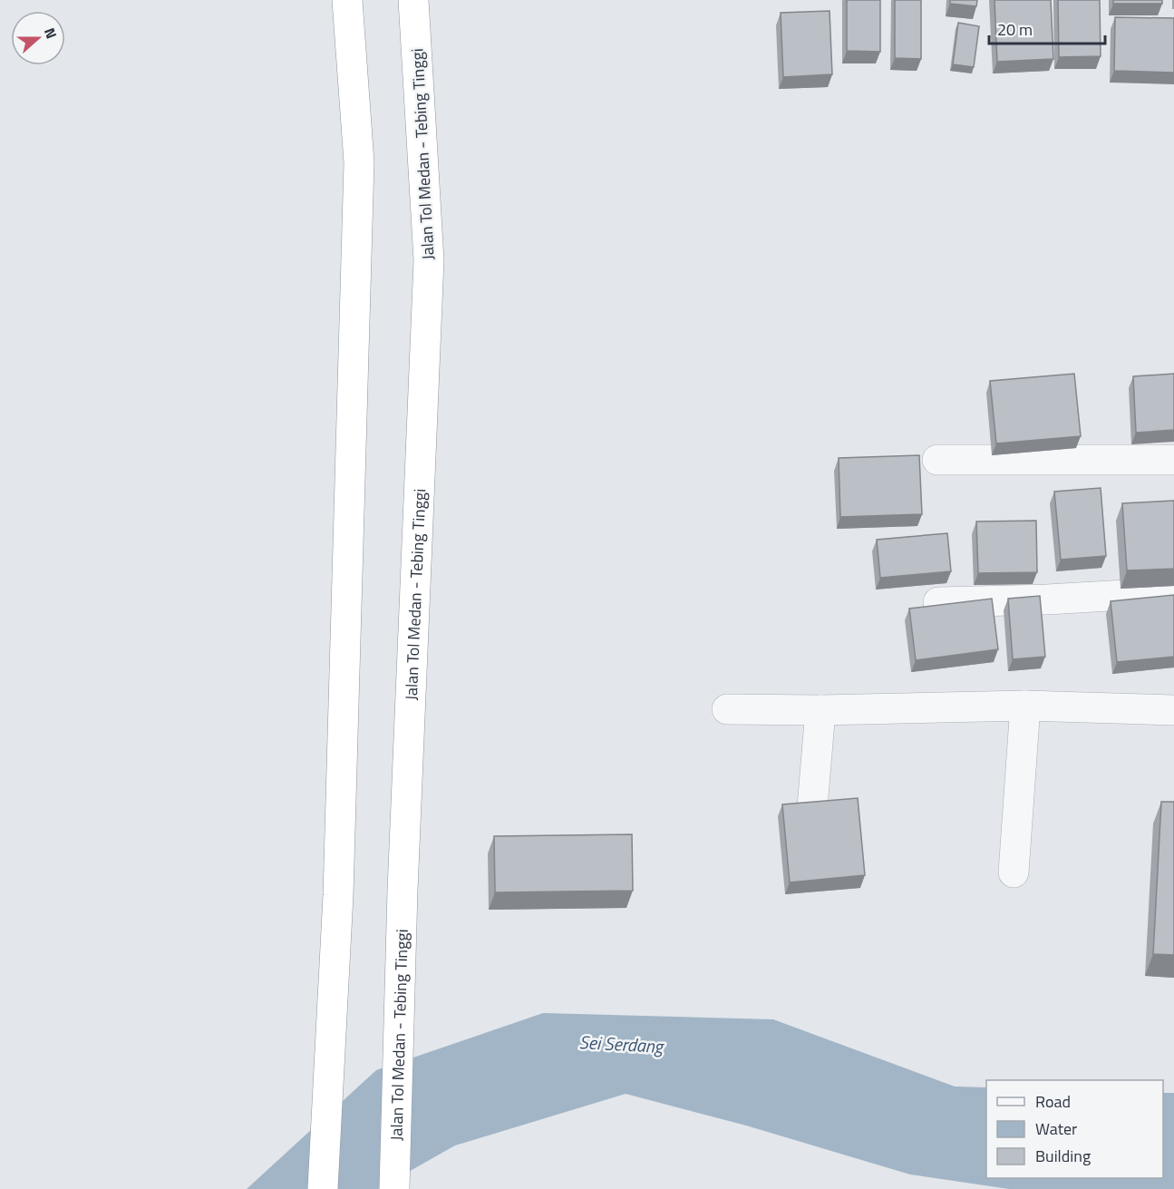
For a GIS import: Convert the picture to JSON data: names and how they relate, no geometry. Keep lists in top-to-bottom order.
{
  "streets": {
    "highway": ["Jalan Tol Medan - Tebing Tinggi"]
  },
  "water": ["Sei Serdang"],
  "legend": ["Road", "Water", "Building"],
  "scale_bar": "20 m",
  "north": "right"
}
